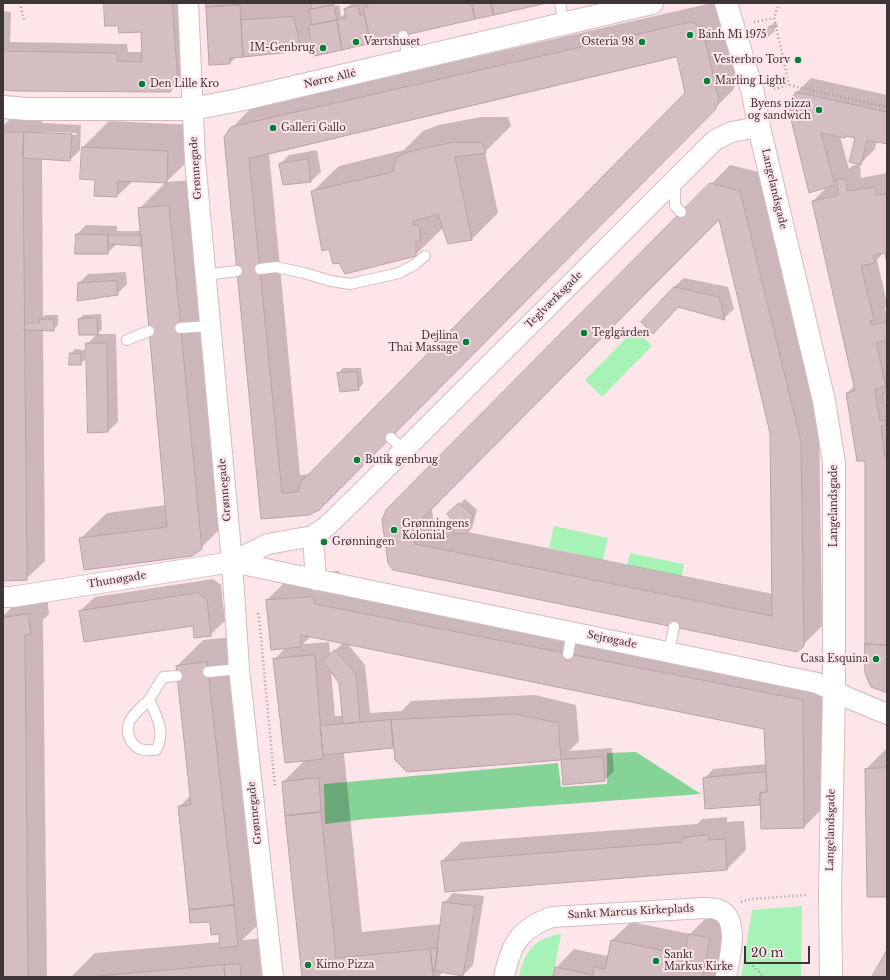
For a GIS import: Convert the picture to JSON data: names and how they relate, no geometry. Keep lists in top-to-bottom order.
{
  "streets": {
    "street": [
      "Nørre Allé",
      "Grønnegade",
      "Langelandsgade",
      "Teglværksgade",
      "Thunøgade",
      "Sejrøgade",
      "Sankt Marcus Kirkeplads"
    ]
  },
  "crossings": [
    ["Nørre Allé", "Grønnegade"],
    ["Grønnegade", "Thunøgade"],
    ["Langelandsgade", "Teglværksgade"],
    ["Langelandsgade", "Sejrøgade"]
  ],
  "places": [
    "Bánh Mì 1975",
    "Værtshuset",
    "Osteria 98",
    "IM-Genbrug",
    "Vesterbro Torv",
    "Marling Light",
    "Den Lille Kro",
    "Byens pizza og sandwich",
    "Galleri Gallo",
    "Teglgården",
    "Dejlina Thai Massage",
    "Butik genbrug",
    "Grønningens Kolonial",
    "Grønningen",
    "Casa Esquina",
    "Sankt Markus Kirke",
    "Kimo Pizza"
  ],
  "scale_bar": "20 m"
}
